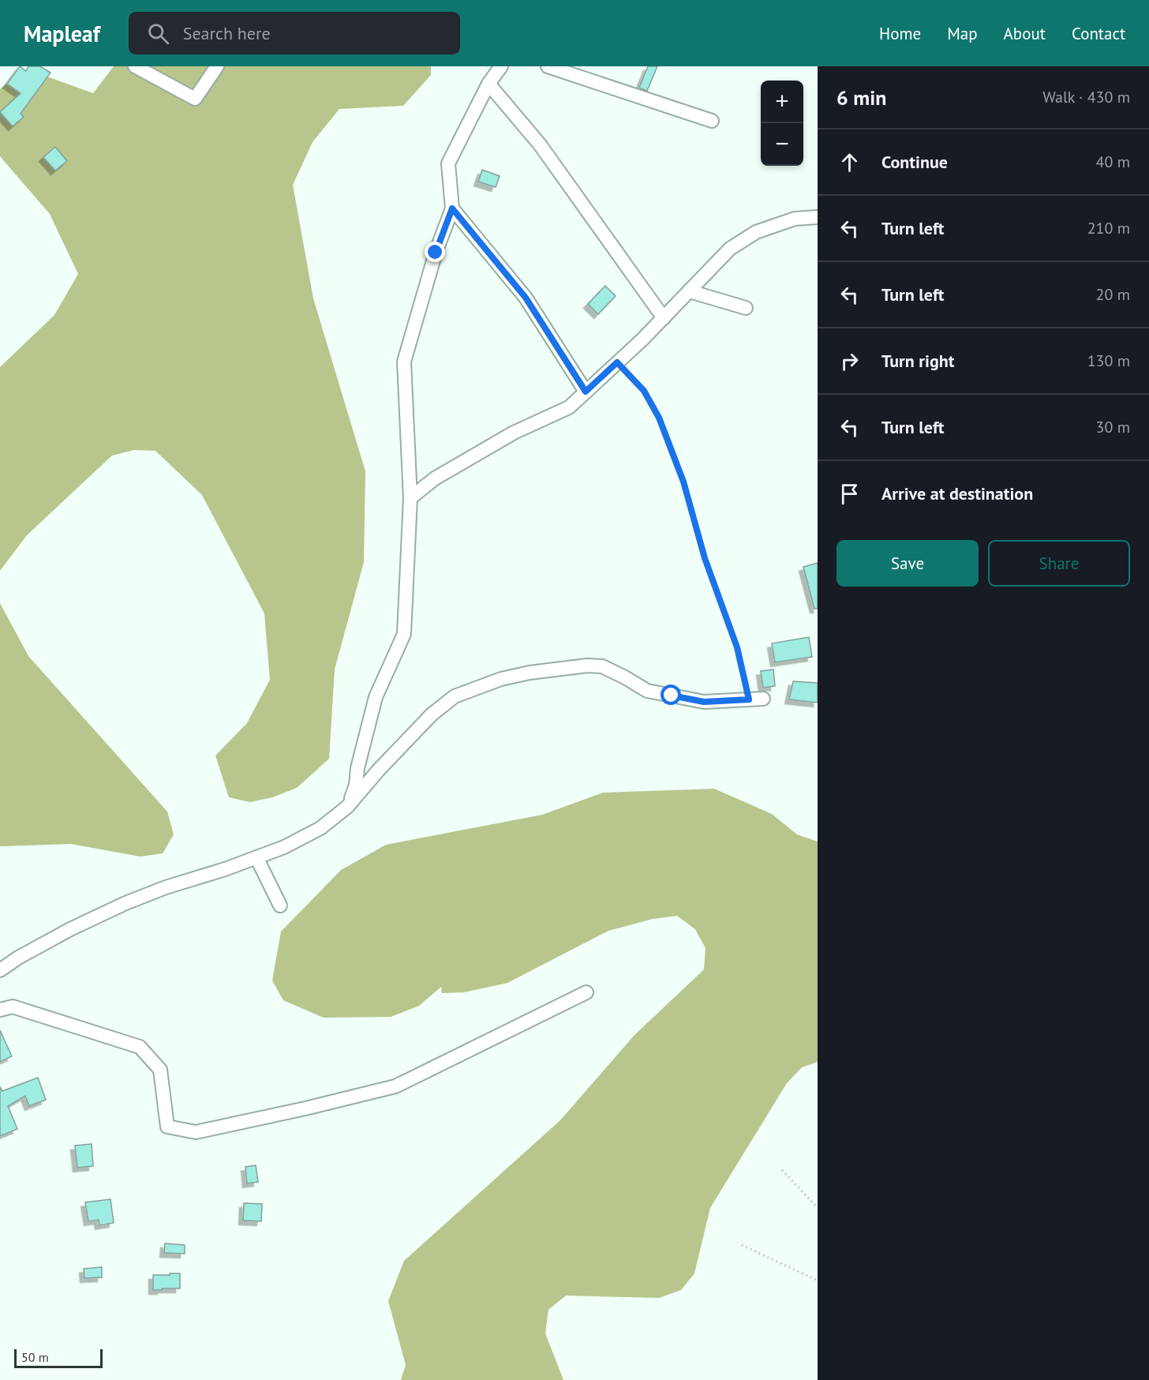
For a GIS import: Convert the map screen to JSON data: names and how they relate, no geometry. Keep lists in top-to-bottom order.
{
  "scale_bar": "50 m",
  "page": {
    "header": "Mapleaf",
    "search": "Search here",
    "nav": [
      "Home",
      "Map",
      "About",
      "Contact"
    ],
    "heading": ["6 min", "Walk · 430 m"],
    "map_buttons": ["+", "−"],
    "list": [
      ["Continue", "40 m"],
      ["Turn left", "210 m"],
      ["Turn left", "20 m"],
      ["Turn right", "130 m"],
      ["Turn left", "30 m"],
      "Arrive at destination"
    ],
    "buttons": ["Save", "Share"],
    "scale": "50 m"
  }
}
